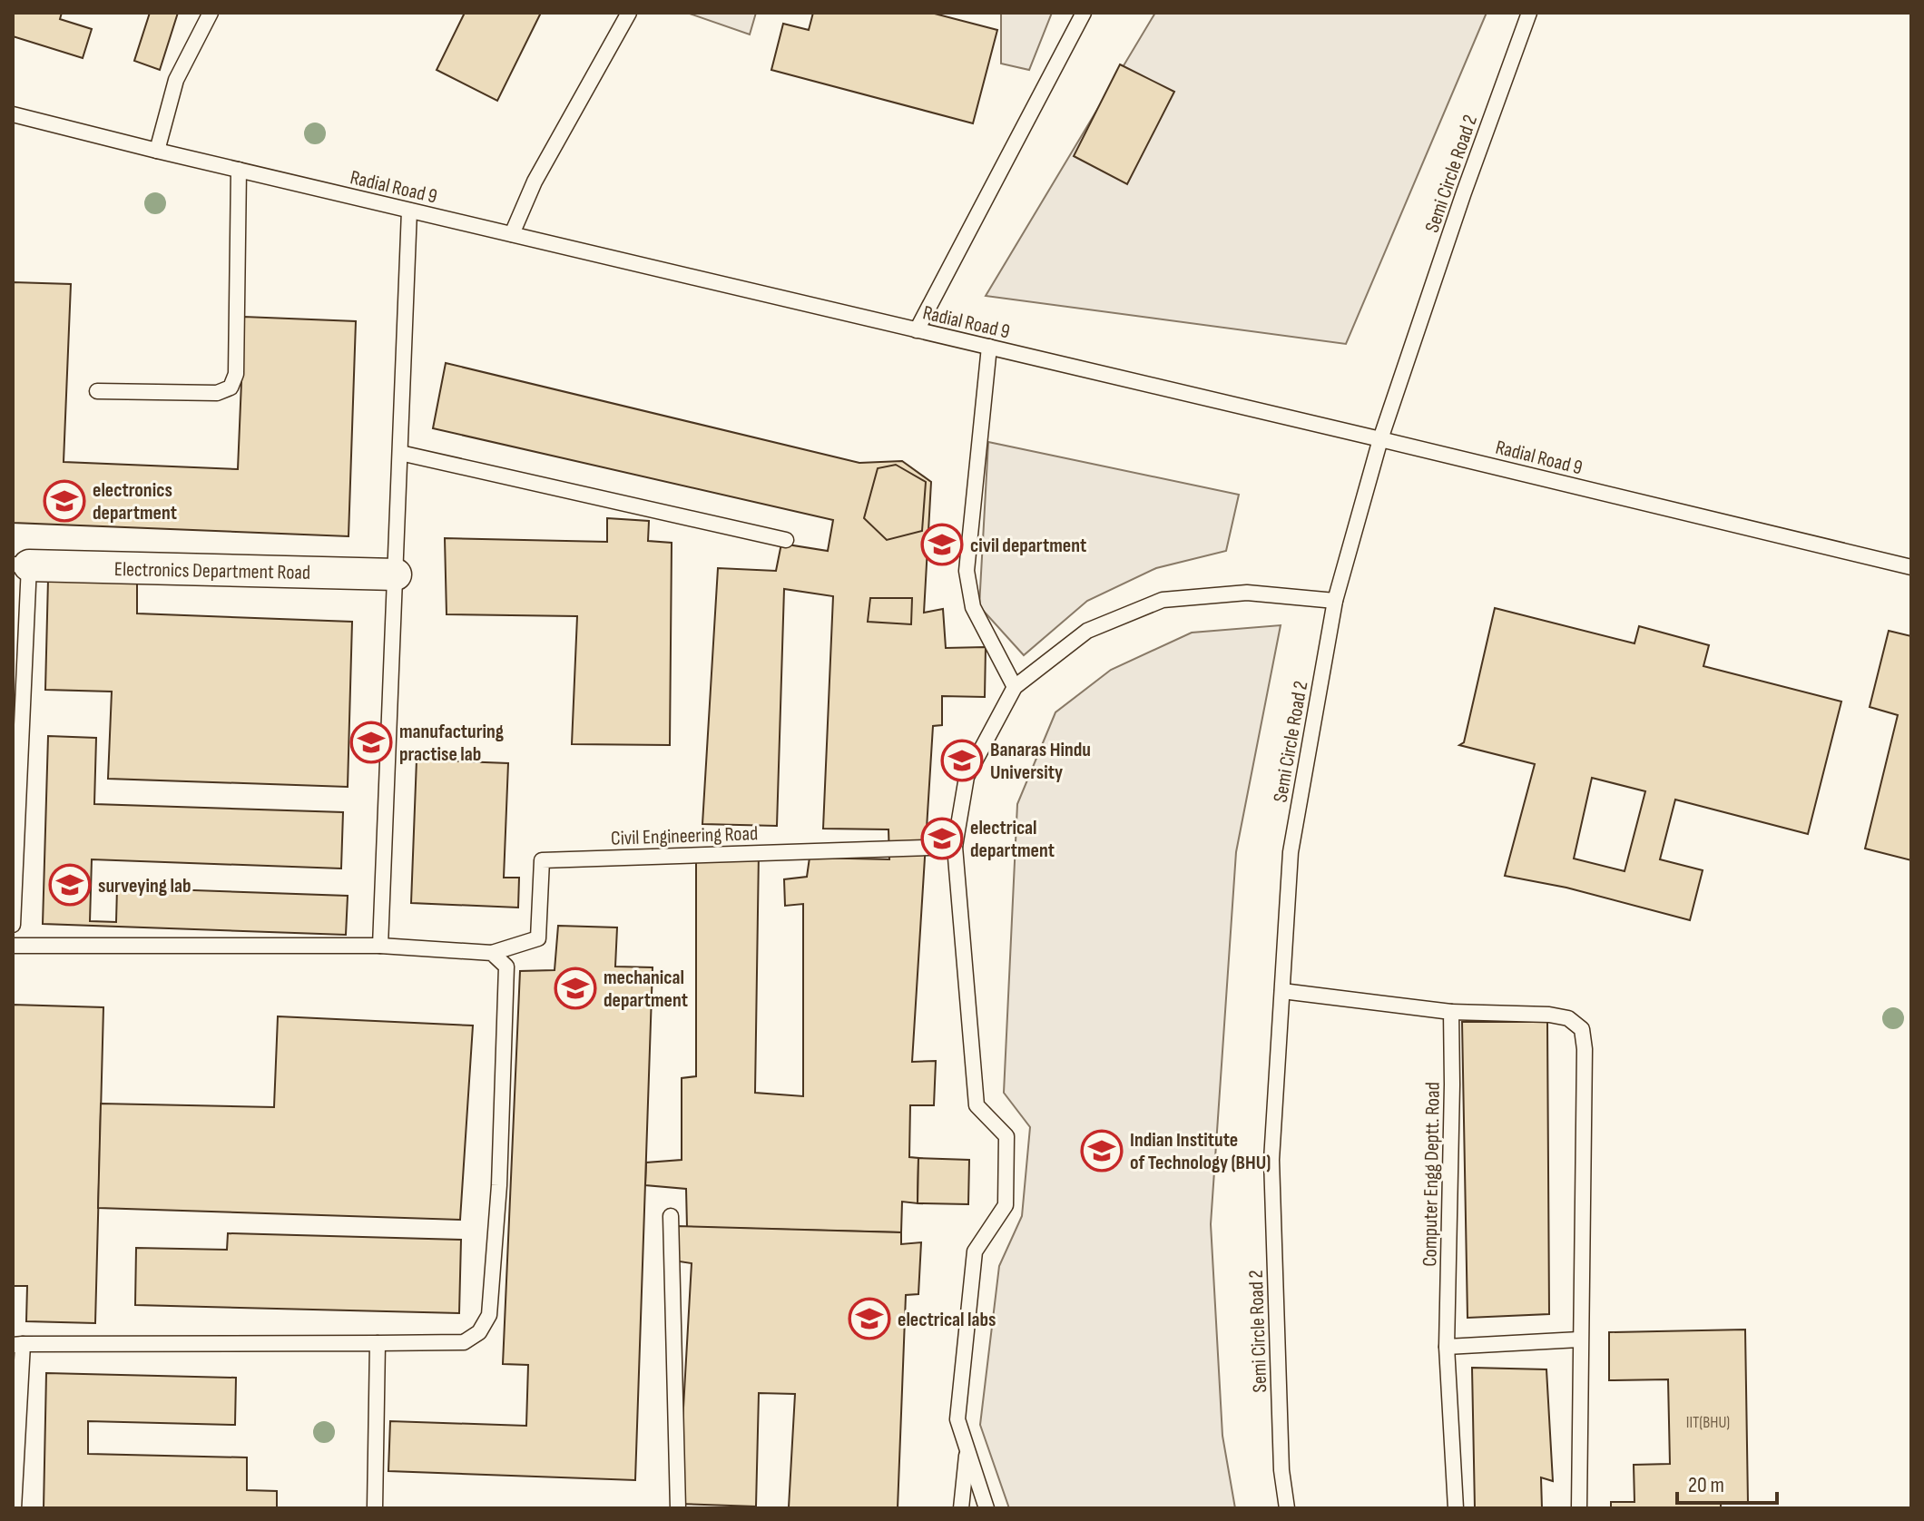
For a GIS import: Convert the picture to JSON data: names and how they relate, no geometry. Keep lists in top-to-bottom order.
{
  "streets": {
    "street": ["Electronics Department Road"],
    "lane": [
      "Semi Circle Road 2",
      "Radial Road 9",
      "Civil Engineering Road",
      "Computer Engg Deptt. Road"
    ]
  },
  "crossings": [
    ["Semi Circle Road 2", "Radial Road 9"]
  ],
  "places": {
    "school or university": [
      "electronics department",
      "civil department",
      "manufacturing practise lab",
      "Banaras Hindu University",
      "electrical department",
      "surveying lab",
      "mechanical department",
      "Indian Institute of Technology (BHU)",
      "electrical labs"
    ]
  },
  "house_numbers": ["IIT(BHU)"],
  "scale_bar": "20 m"
}
